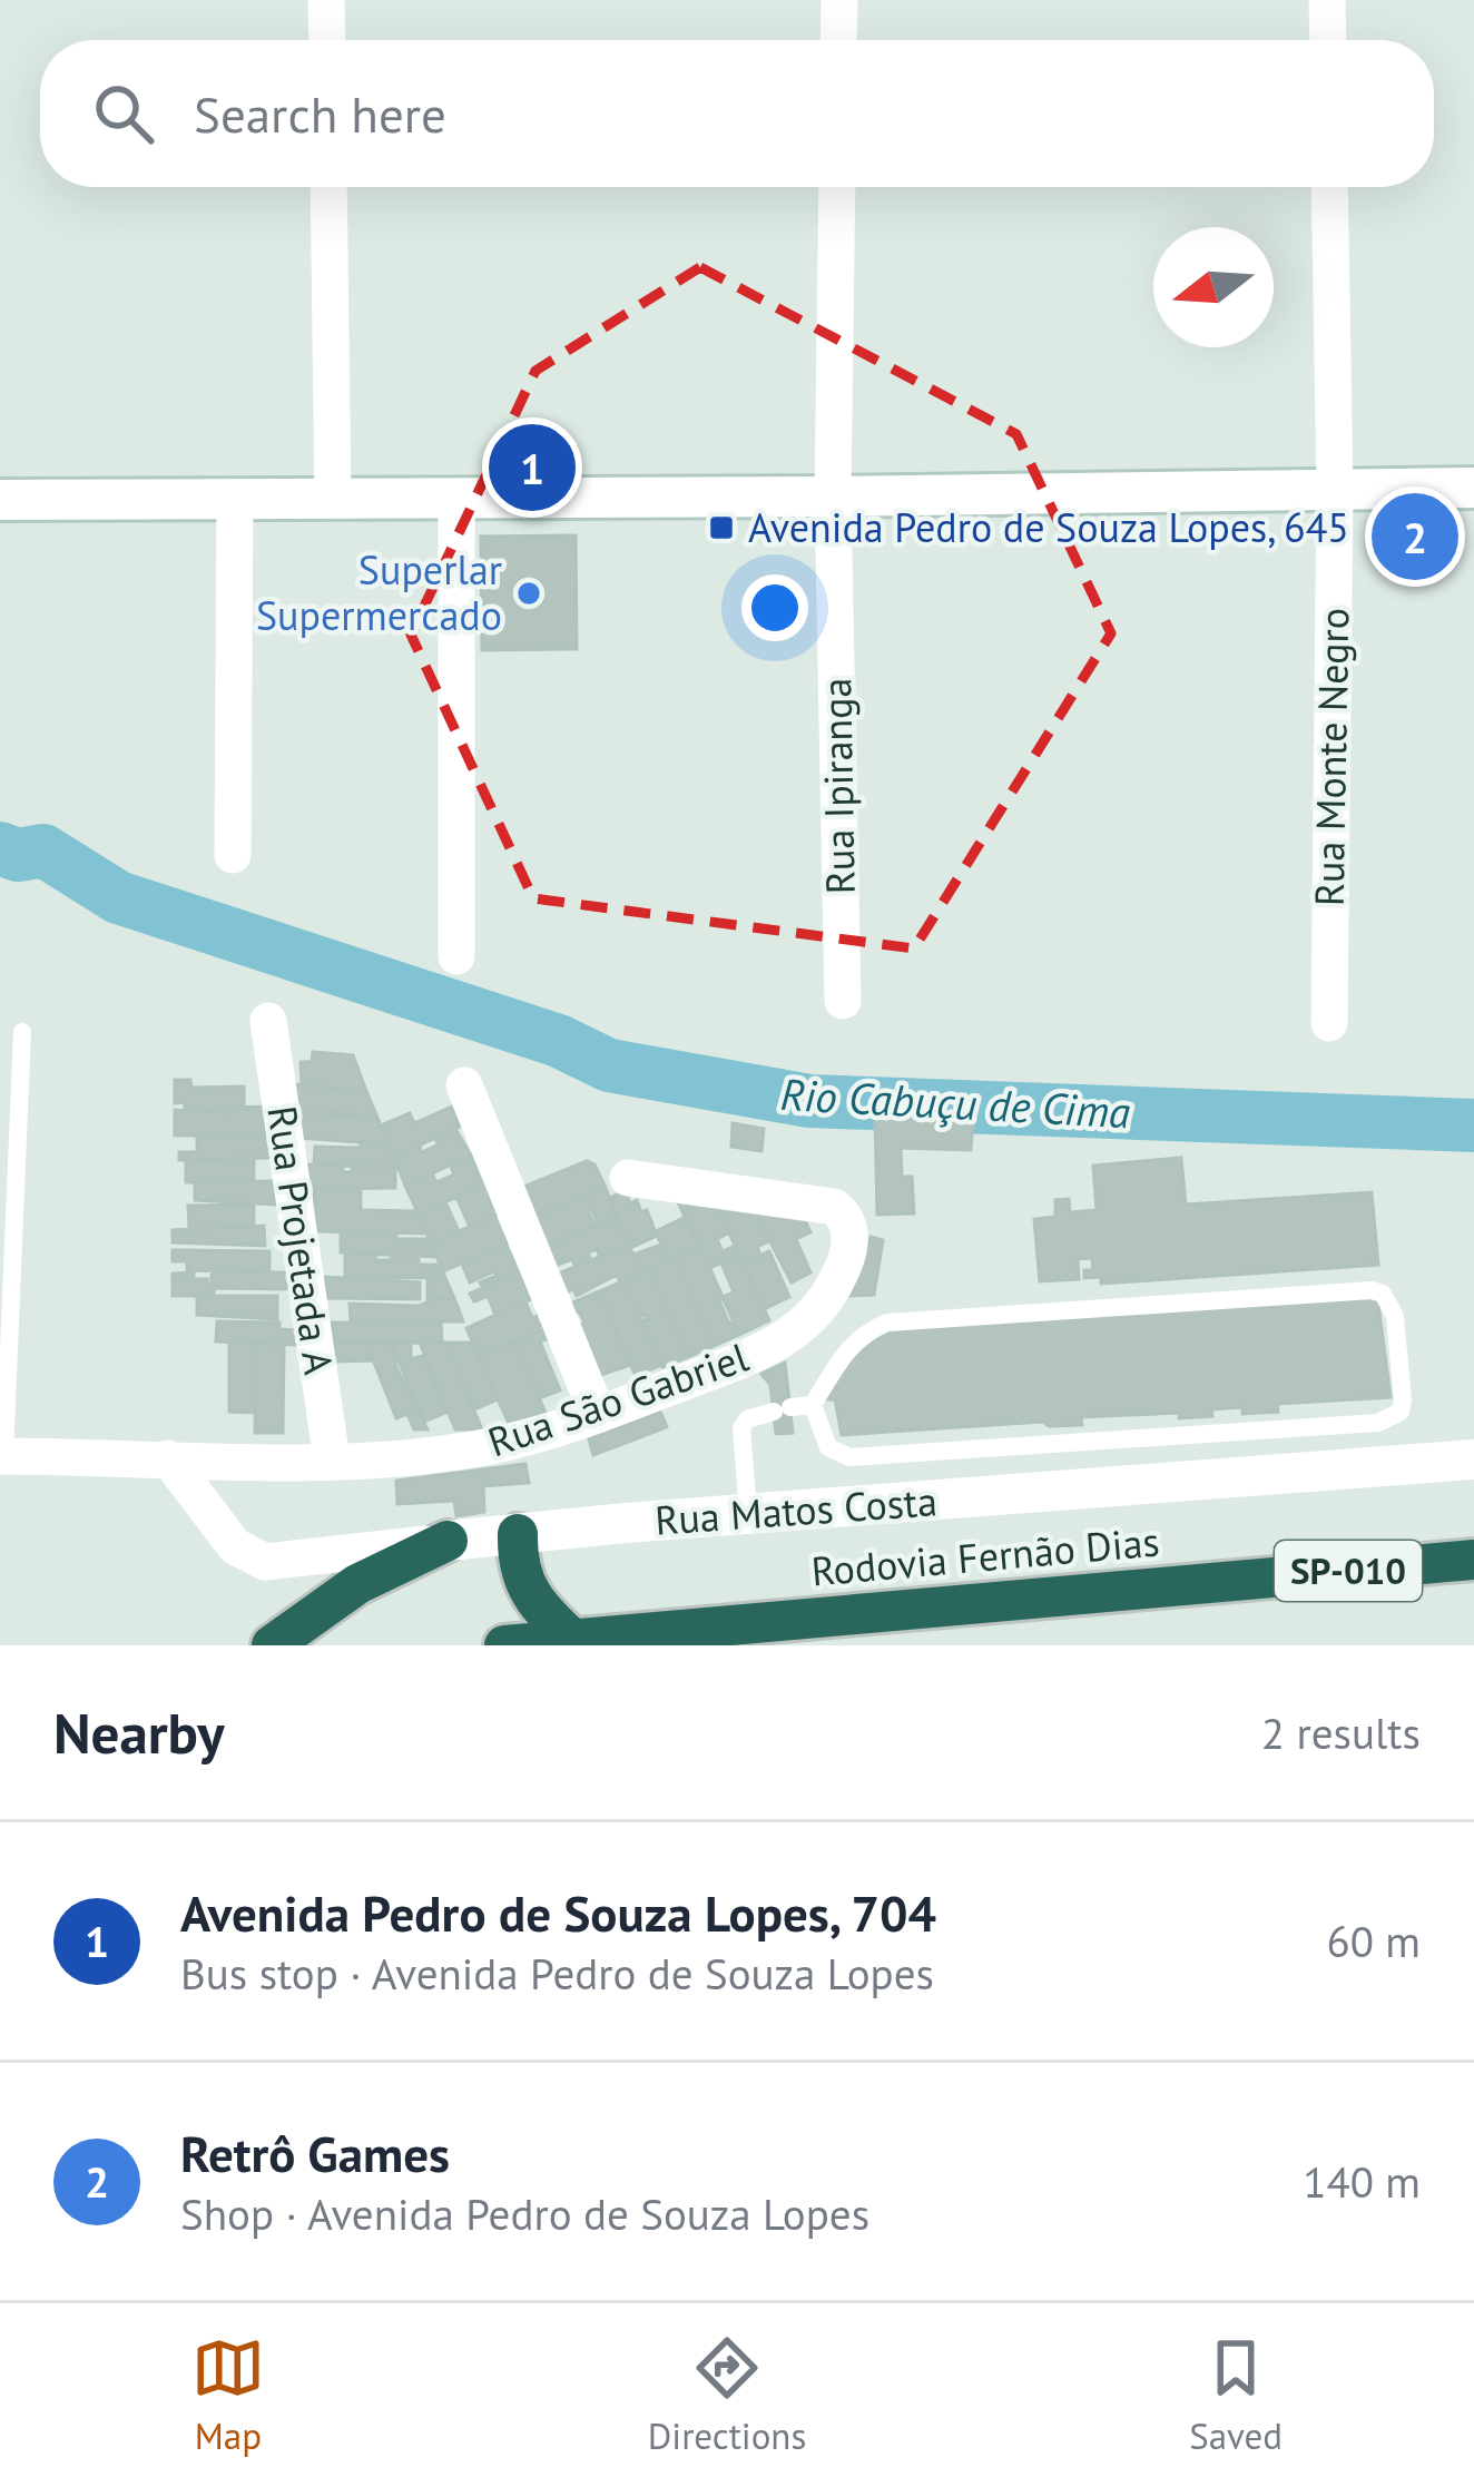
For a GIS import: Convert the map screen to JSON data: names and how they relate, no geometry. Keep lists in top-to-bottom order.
{
  "streets": {
    "highway": ["Rodovia Fernão Dias", "SP-010"],
    "main road": ["Rua Matos Costa"],
    "street": [
      "Rua Monte Negro",
      "Rua Ipiranga",
      "Rua Projetada A",
      "Rua São Gabriel"
    ]
  },
  "crossings": [
    ["Rua Projetada A", "Rua São Gabriel"],
    ["Rua São Gabriel", "Rua Matos Costa"]
  ],
  "water": ["Rio Cabuçu de Cima"],
  "places": {
    "transit": ["Avenida Pedro de Souza Lopes, 645"],
    "other": ["Superlar Supermercado"]
  },
  "north": "left",
  "page": {
    "search": "Search here",
    "pins": ["1", "2"],
    "heading": ["Nearby", "2 results"],
    "list": [
      {
        "mark": "1",
        "name": "Avenida Pedro de Souza Lopes, 704",
        "note": "Bus stop · Avenida Pedro de Souza Lopes",
        "value": "60 m"
      },
      {
        "mark": "2",
        "name": "Retrô Games",
        "note": "Shop · Avenida Pedro de Souza Lopes",
        "value": "140 m"
      }
    ],
    "nav": ["Map", "Directions", "Saved"]
  }
}
